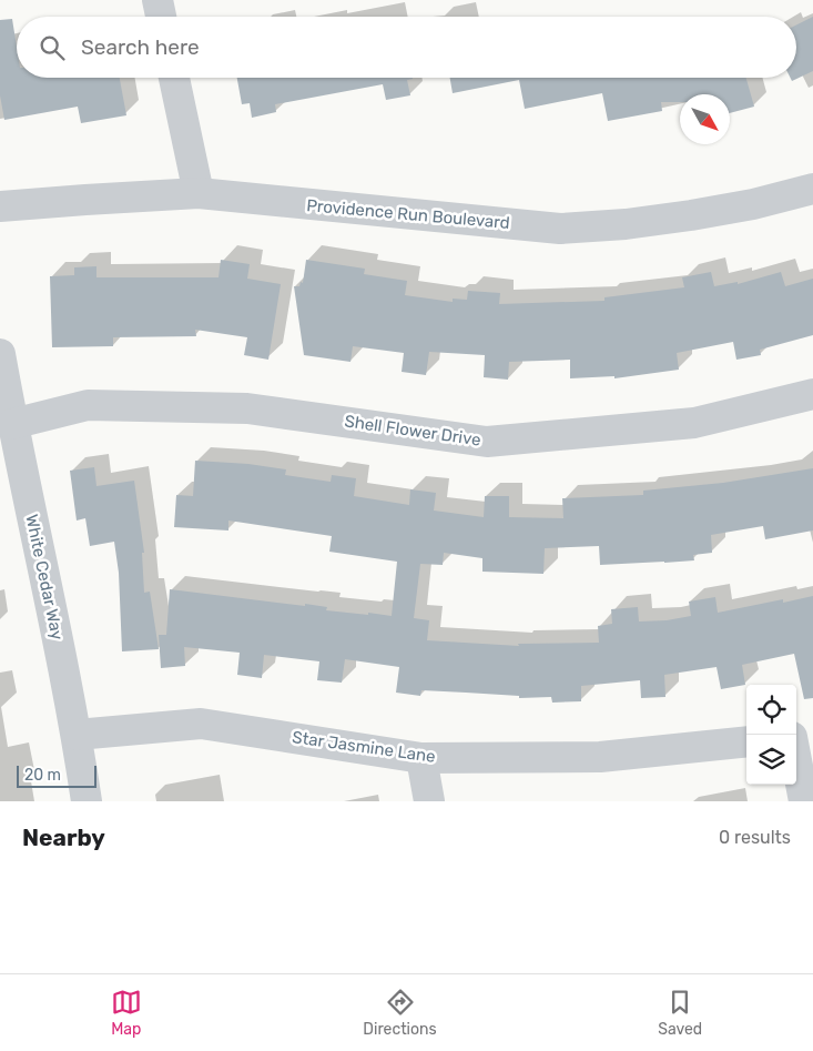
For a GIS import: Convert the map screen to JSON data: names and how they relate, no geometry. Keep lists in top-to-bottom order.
{
  "streets": {
    "street": [
      "Providence Run Boulevard",
      "Shell Flower Drive",
      "White Cedar Way",
      "Star Jasmine Lane"
    ]
  },
  "crossings": [
    ["Shell Flower Drive", "White Cedar Way"],
    ["White Cedar Way", "Star Jasmine Lane"]
  ],
  "scale_bar": "20 m",
  "north": "bottom right",
  "page": {
    "search": "Search here",
    "scale": "20 m",
    "heading": ["Nearby", "0 results"],
    "nav": ["Map", "Directions", "Saved"]
  }
}
